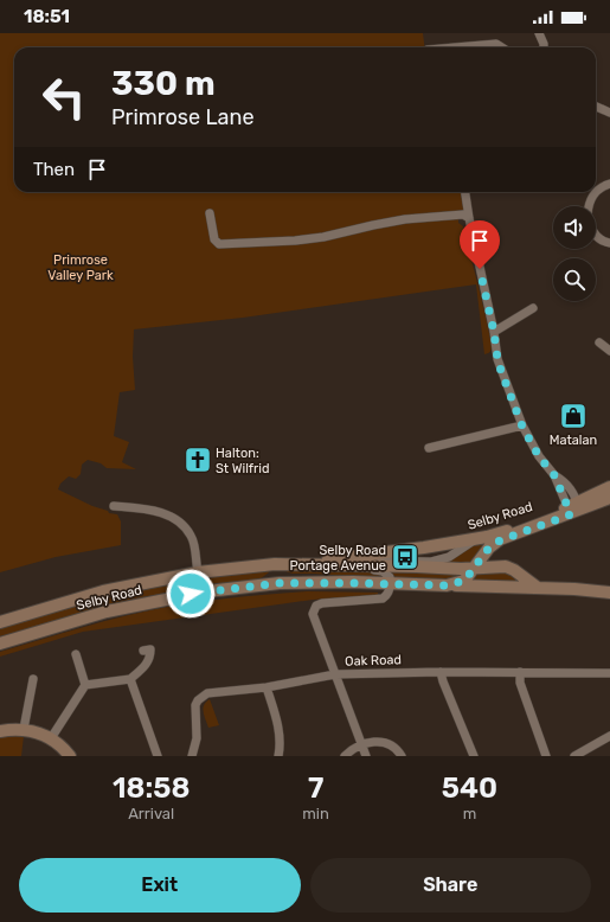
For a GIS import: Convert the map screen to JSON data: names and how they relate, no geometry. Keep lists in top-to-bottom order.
{
  "streets": {
    "main road": ["Selby Road"],
    "street": ["Oak Road"]
  },
  "parks": ["Primrose Valley Park"],
  "places": {
    "shop": ["Matalan"],
    "church": ["Halton: St Wilfrid"],
    "bus stop": ["Selby Road Portage Avenue"]
  },
  "page": {
    "status": "18:51",
    "turn": ["330 m", "Primrose Lane"],
    "then": "Then",
    "eta": [
      "18:58",
      "Arrival",
      "7",
      "min",
      "540",
      "m"
    ],
    "buttons": ["Exit", "Share"]
  }
}
